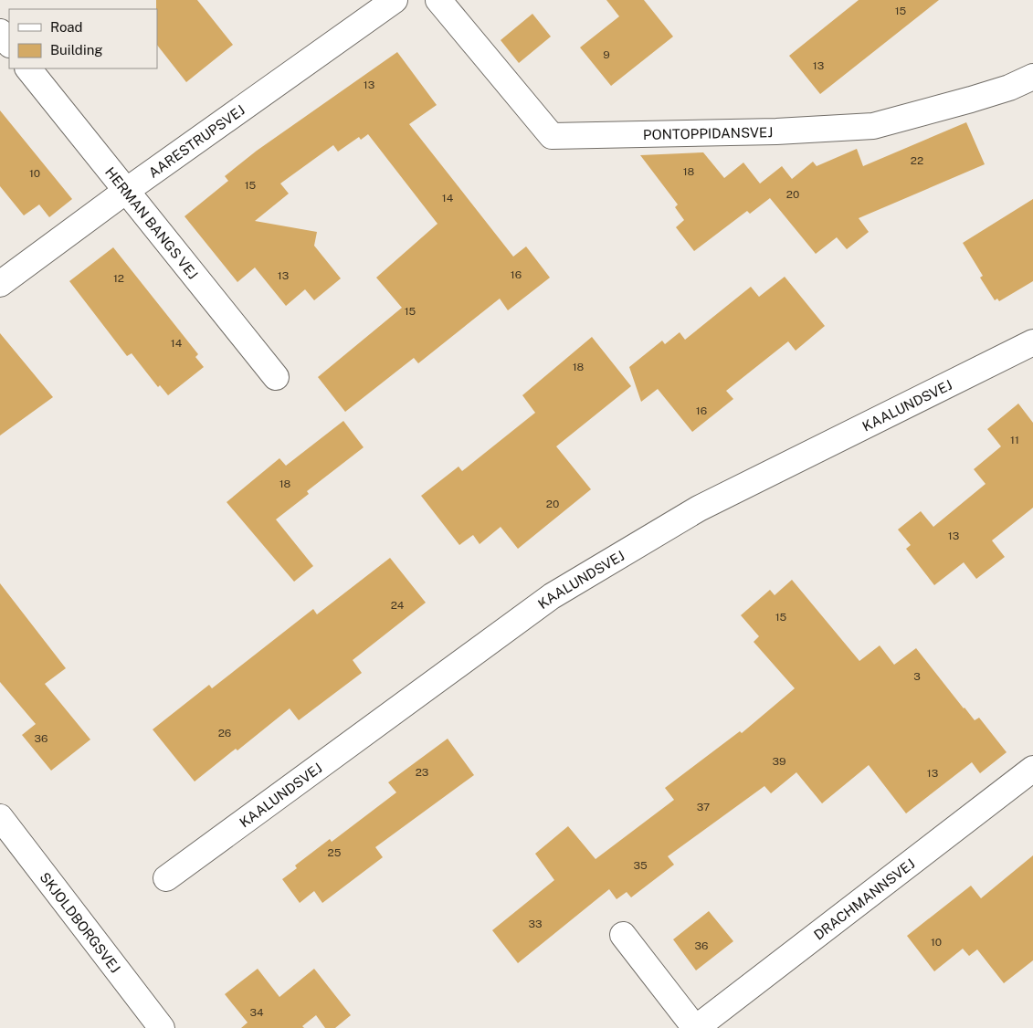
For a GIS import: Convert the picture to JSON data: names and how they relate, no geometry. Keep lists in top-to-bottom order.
{
  "streets": {
    "street": [
      "PONTOPPIDANSVEJ",
      "AARESTRUPSVEJ",
      "HERMAN BANGS VEJ",
      "KAALUNDSVEJ",
      "DRACHMANNSVEJ",
      "SKJOLDBORGSVEJ"
    ]
  },
  "crossings": [
    ["AARESTRUPSVEJ", "HERMAN BANGS VEJ"]
  ],
  "house_numbers": [
    "15",
    "9",
    "13",
    "13",
    "22",
    "18",
    "10",
    "15",
    "20",
    "14",
    "16",
    "13",
    "12",
    "15",
    "14",
    "18",
    "16",
    "11",
    "18",
    "20",
    "13",
    "24",
    "15",
    "3",
    "26",
    "36",
    "39",
    "23",
    "13",
    "37",
    "25",
    "35",
    "33",
    "10",
    "36",
    "34"
  ],
  "legend": ["Road", "Building"]
}
